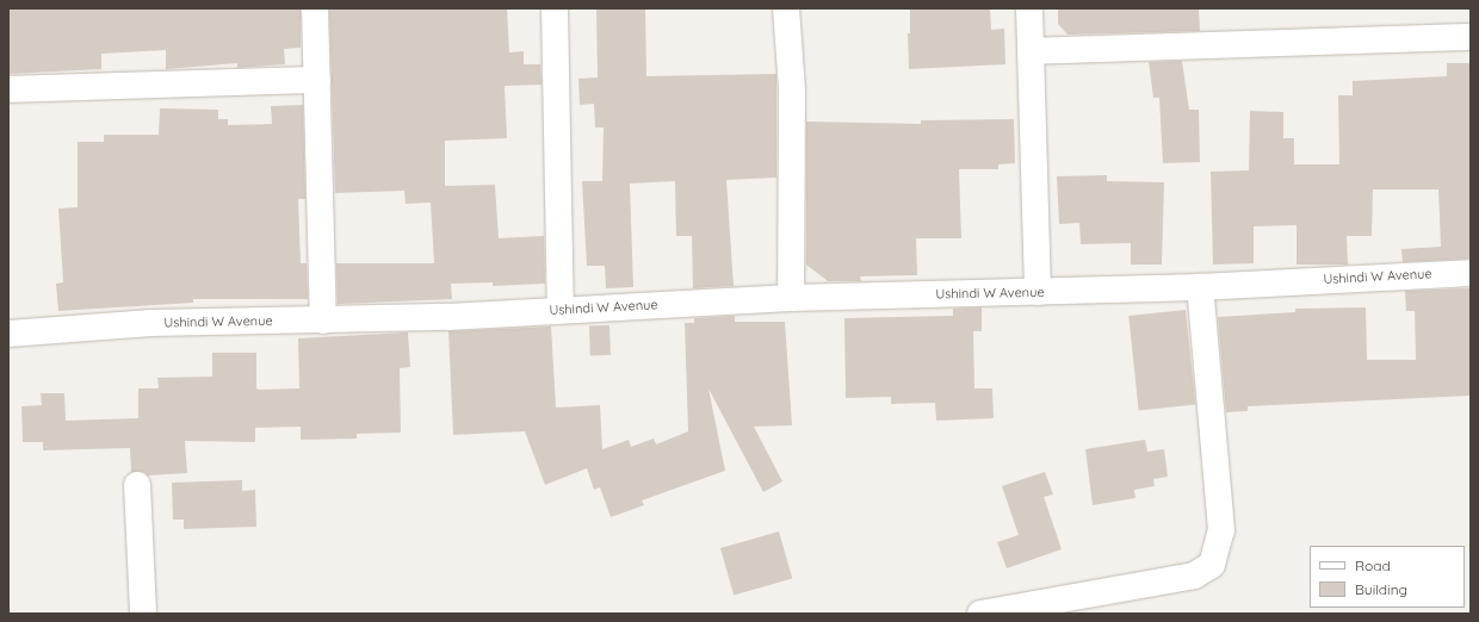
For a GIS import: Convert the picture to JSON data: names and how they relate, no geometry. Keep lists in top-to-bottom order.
{
  "streets": {
    "street": ["Ushindi W Avenue"]
  },
  "legend": ["Road", "Building"]
}
